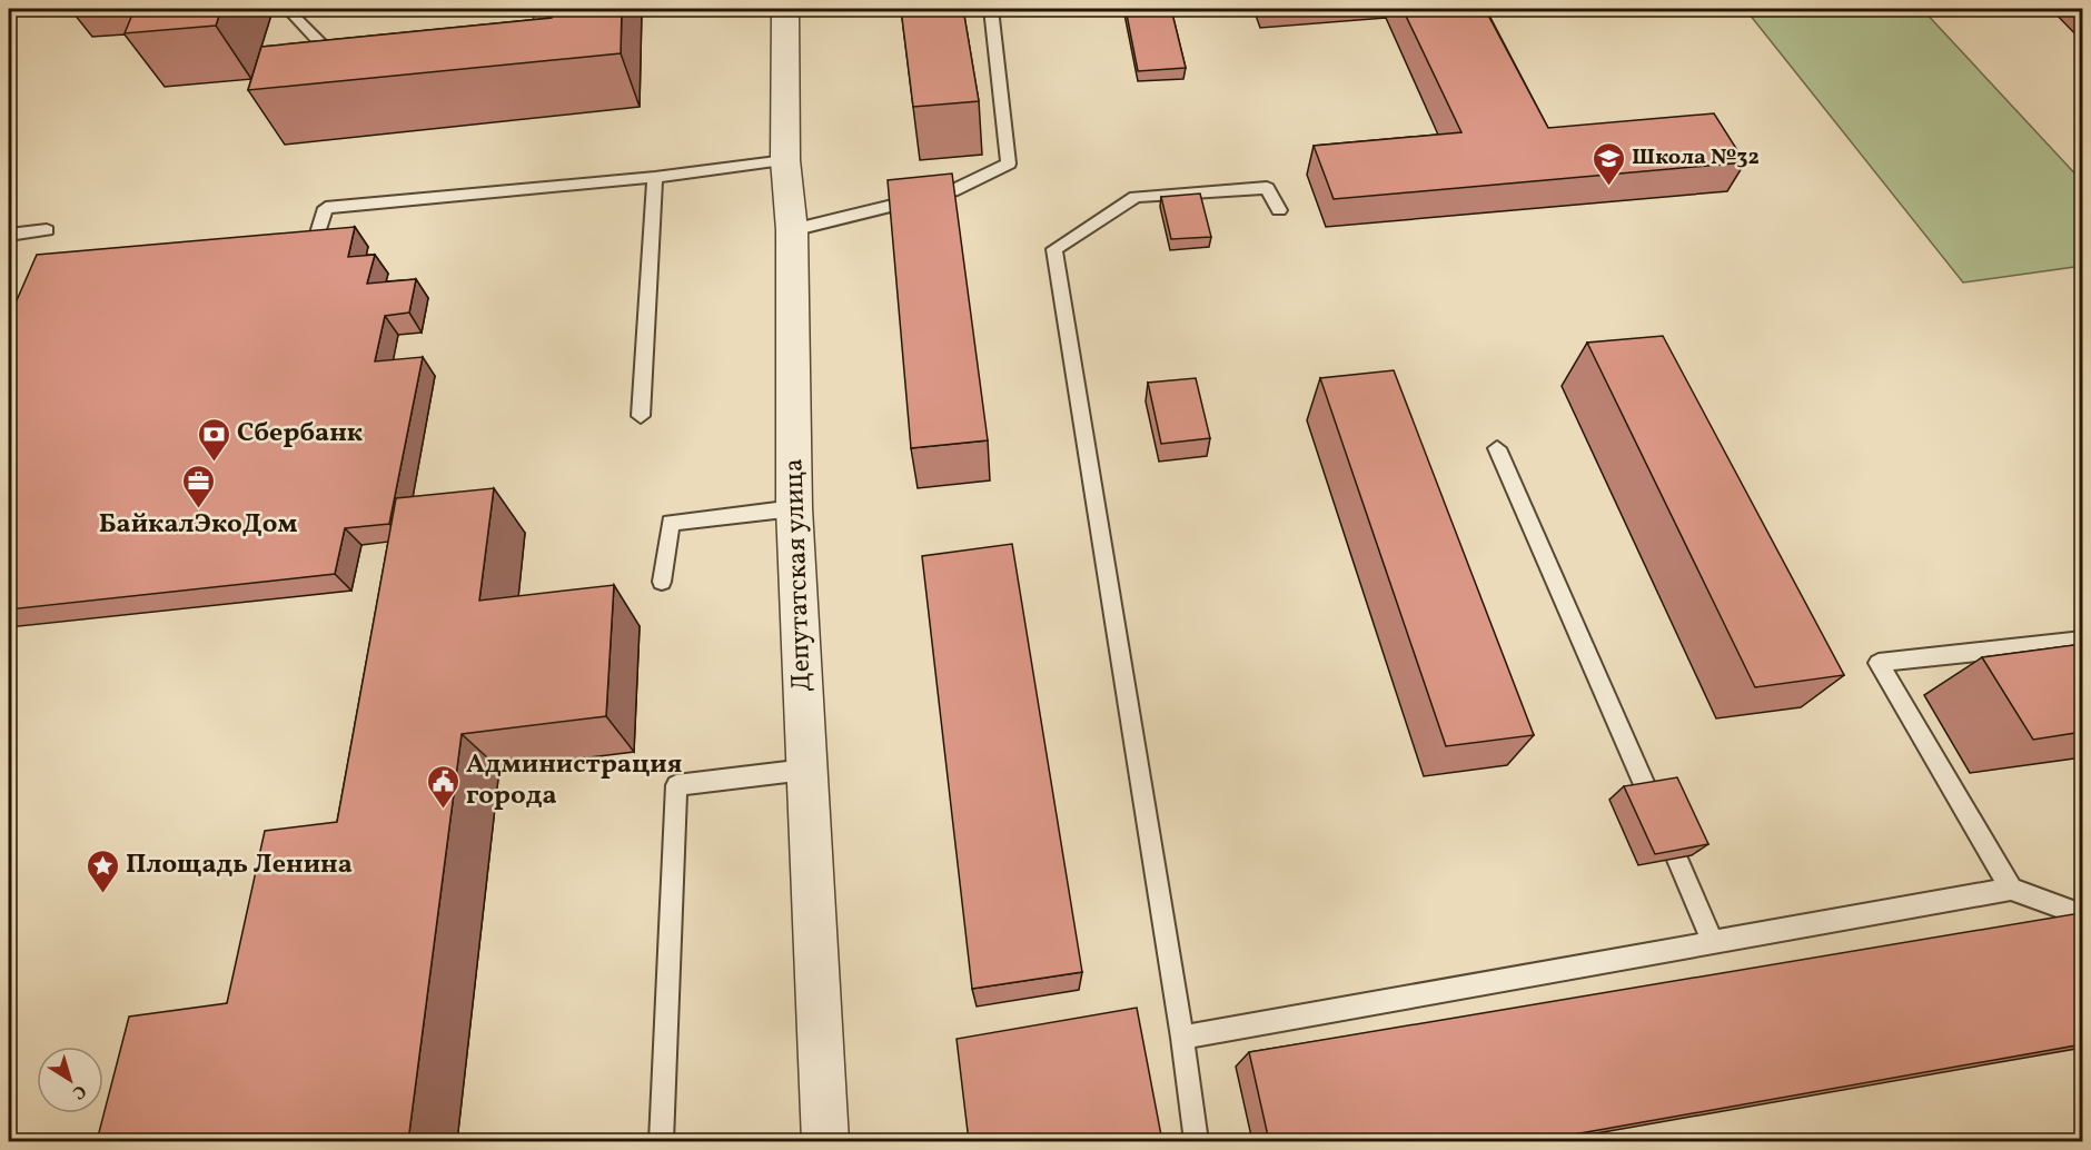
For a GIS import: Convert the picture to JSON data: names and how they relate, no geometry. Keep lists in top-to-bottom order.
{
  "streets": {
    "street": ["Депутатская улица"]
  },
  "places": {
    "school or university": ["Школа №32"],
    "bank": ["Сбербанк"],
    "office": ["БайкалЭкоДом"],
    "public building": ["Администрация города"],
    "place": ["Площадь Ленина"]
  },
  "north": "bottom right"
}
